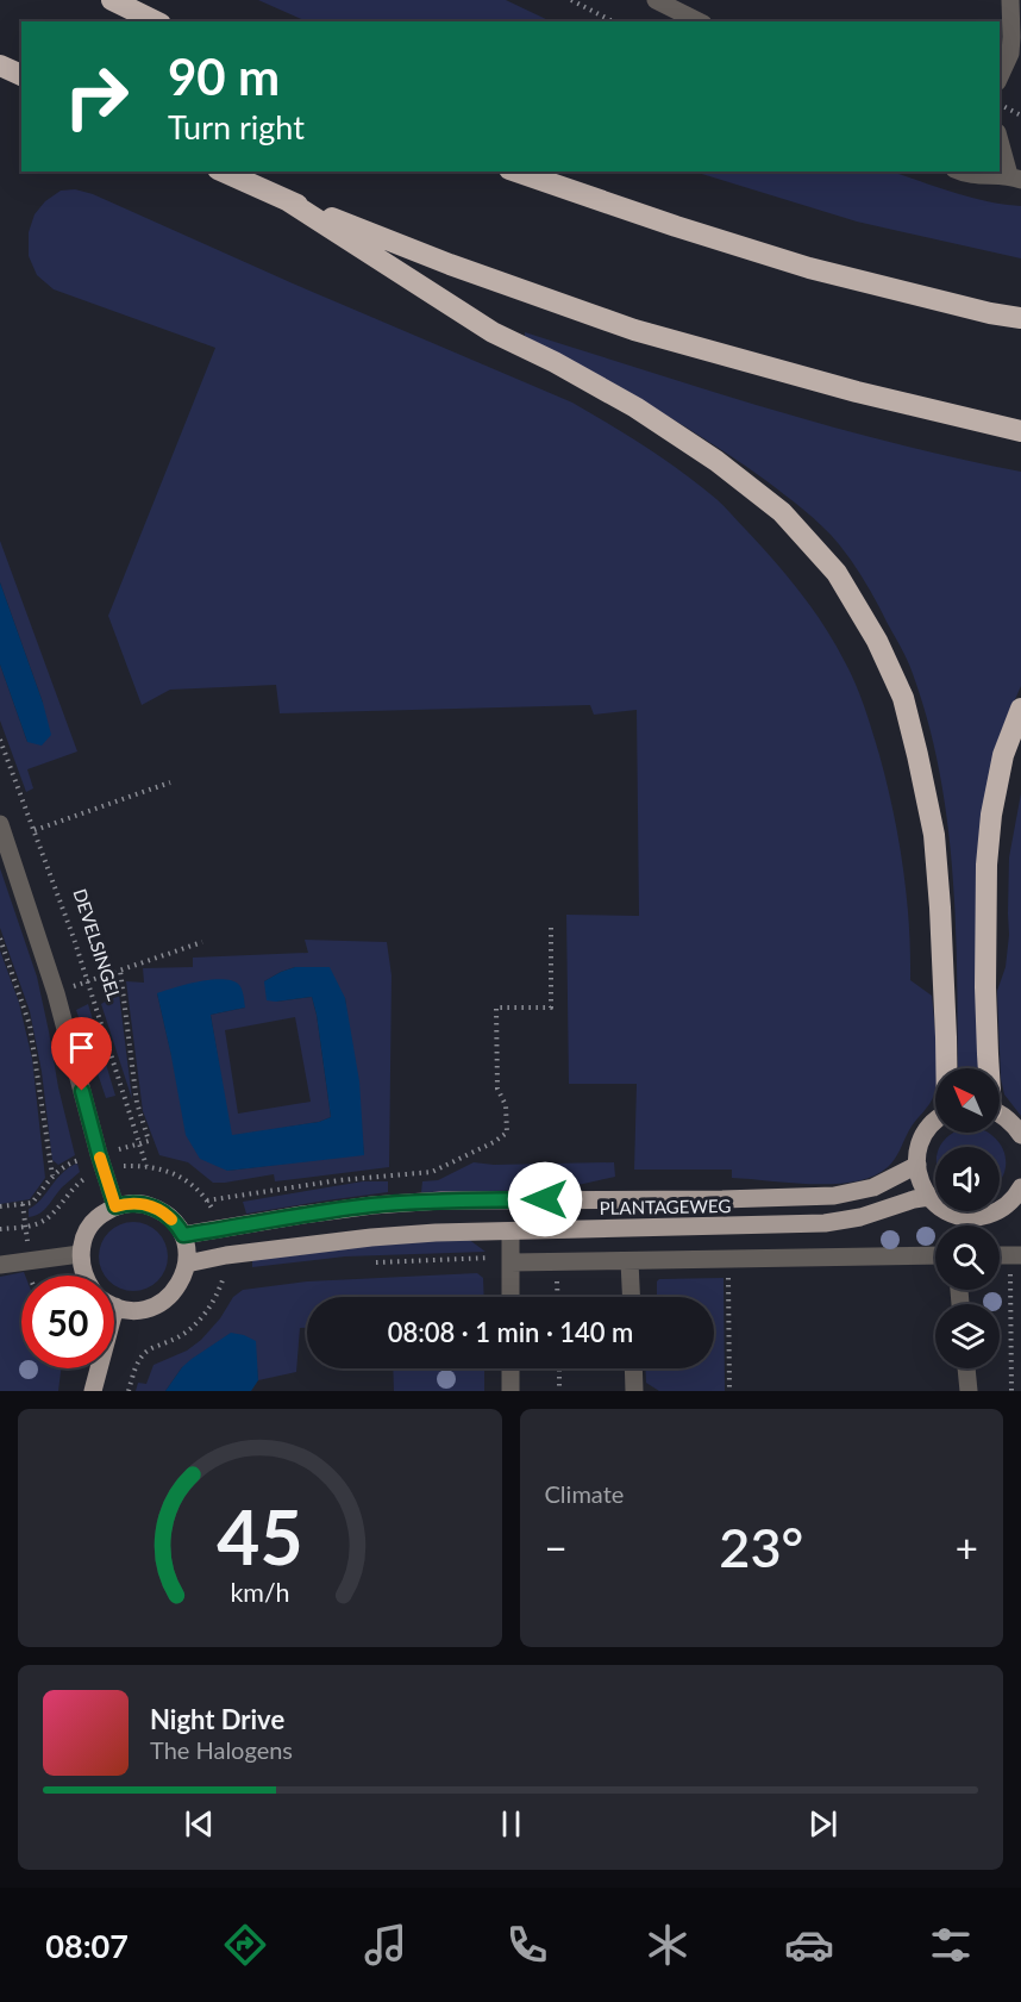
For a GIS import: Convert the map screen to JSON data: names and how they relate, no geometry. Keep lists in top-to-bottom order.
{
  "streets": {
    "main road": ["PLANTAGEWEG"],
    "path": ["DEVELSINGEL"]
  },
  "north": "top left",
  "page": {
    "turn": ["90 m", "Turn right"],
    "limit": "50",
    "trip": "08:08 · 1 min · 140 m",
    "tile": "Climate",
    "heat": ["−", "23°", "+"],
    "song": ["Night Drive", "The Halogens"],
    "tabs": "08:07",
    "gauge": ["45", "km/h"]
  }
}
